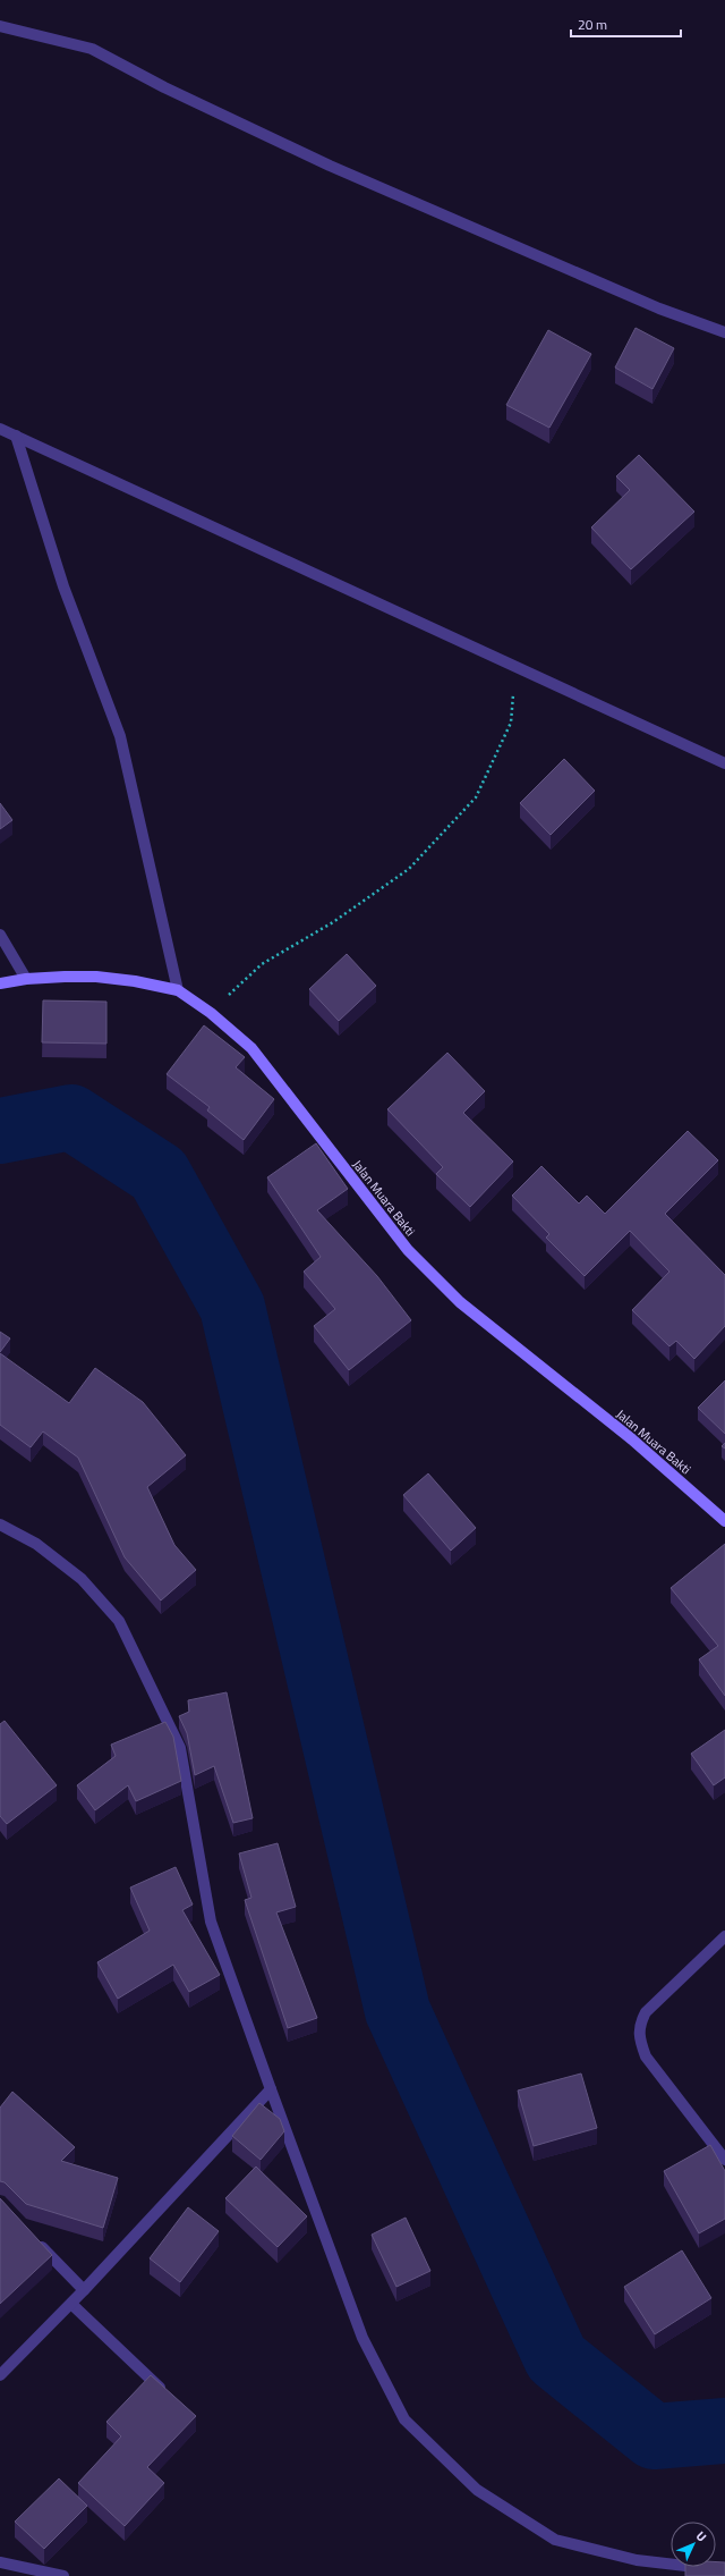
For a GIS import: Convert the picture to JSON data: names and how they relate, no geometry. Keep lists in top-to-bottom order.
{
  "streets": {
    "street": ["Jalan Muara Bakti"]
  },
  "scale_bar": "20 m",
  "north": "top right"
}
